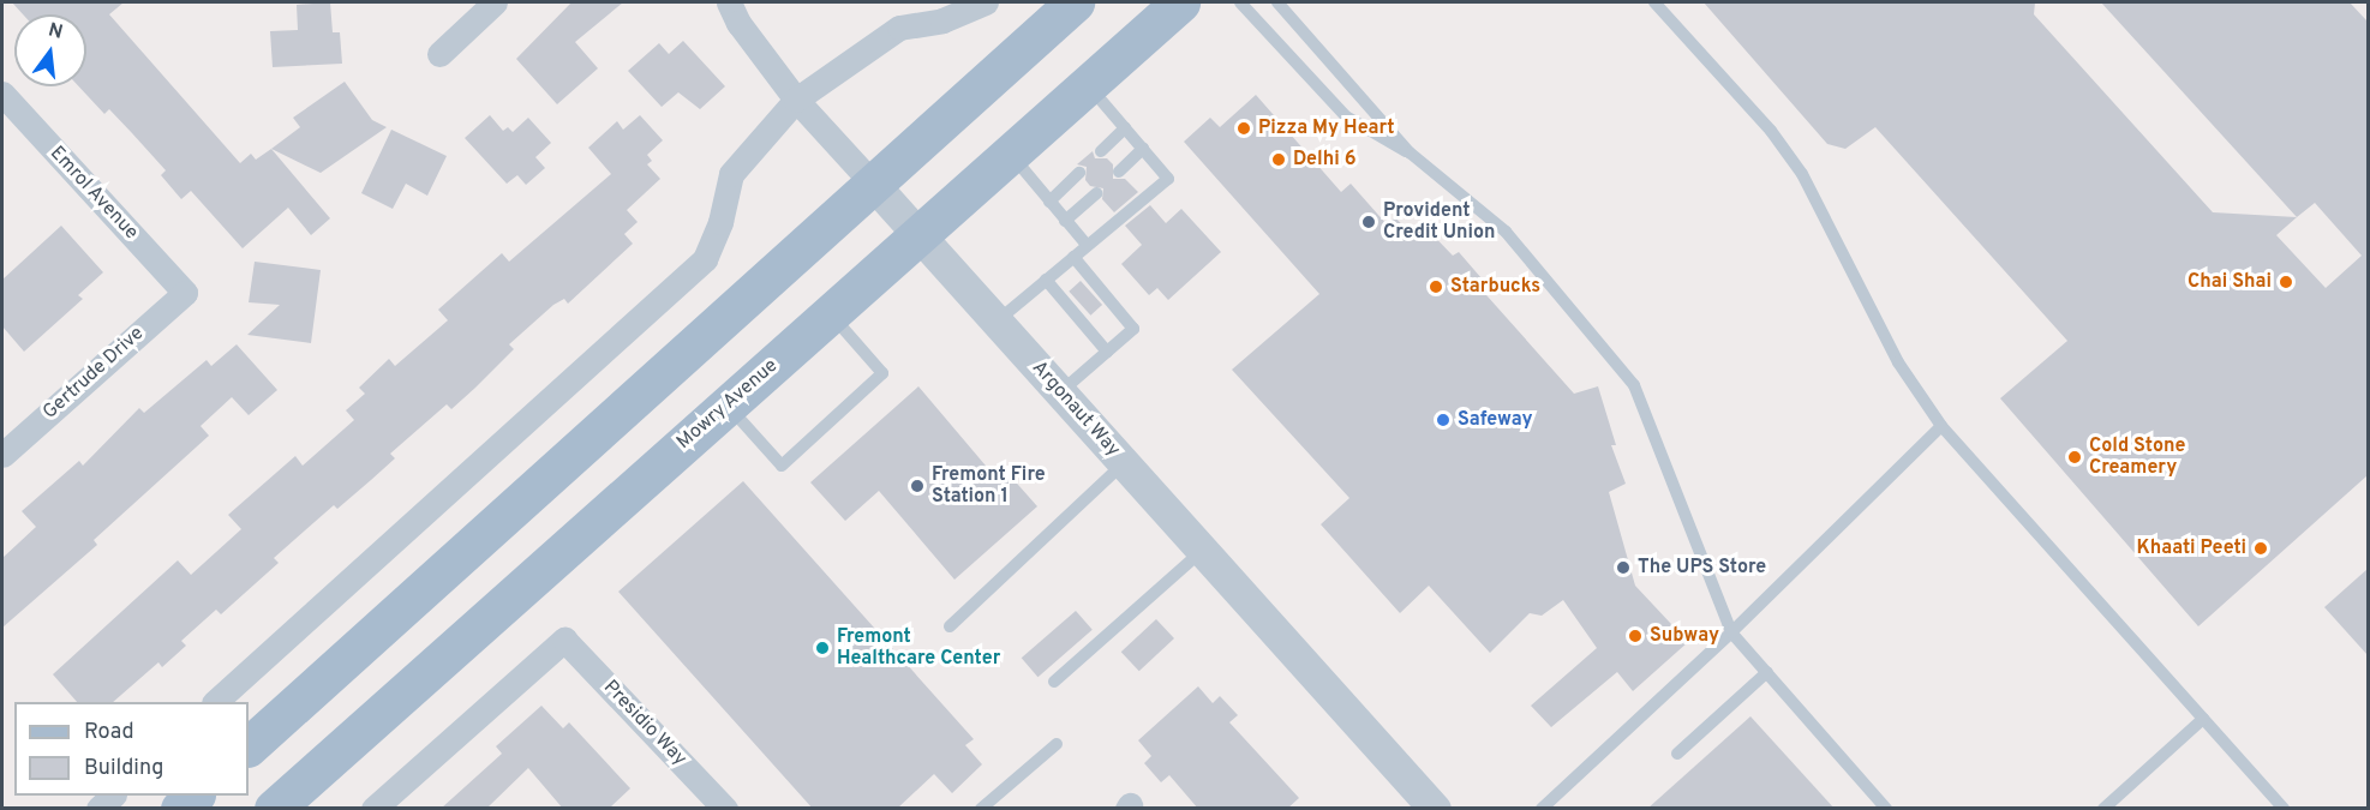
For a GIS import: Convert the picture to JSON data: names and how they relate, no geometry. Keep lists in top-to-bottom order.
{
  "streets": {
    "main road": ["Mowry Avenue"],
    "street": [
      "Emrol Avenue",
      "Gertrude Drive",
      "Argonaut Way",
      "Presidio Way"
    ]
  },
  "crossings": [
    ["Emrol Avenue", "Gertrude Drive"],
    ["Mowry Avenue", "Argonaut Way"]
  ],
  "places": [
    "Pizza My Heart",
    "Delhi 6",
    "Provident Credit Union",
    "Chai Shai",
    "Starbucks",
    "Safeway",
    "Cold Stone Creamery",
    "Fremont Fire Station 1",
    "Khaati Peeti",
    "The UPS Store",
    "Subway",
    "Fremont Healthcare Center"
  ],
  "legend": ["Road", "Building"],
  "north": "top"
}
